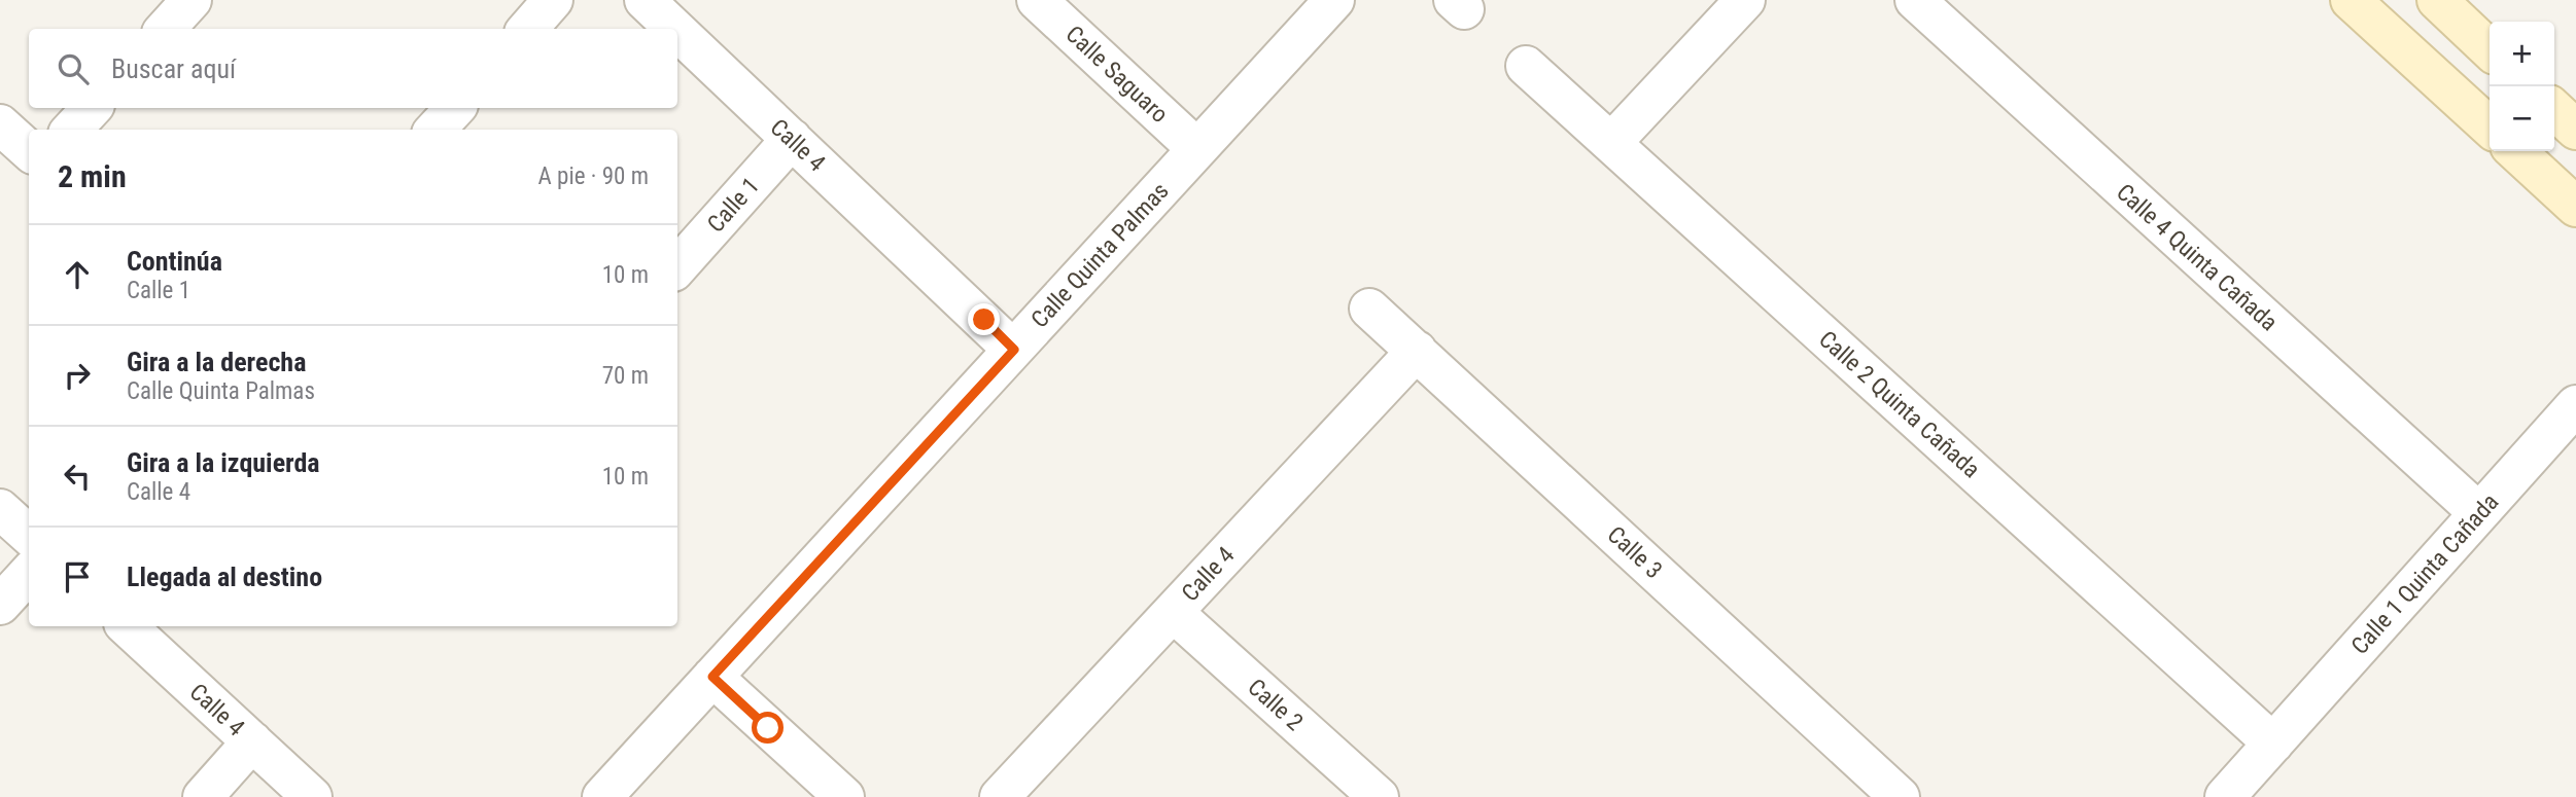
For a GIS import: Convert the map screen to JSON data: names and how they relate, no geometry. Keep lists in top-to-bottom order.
{
  "streets": {
    "street": [
      "Calle Saguaro",
      "Calle 4",
      "Calle 1",
      "Calle Quinta Palmas",
      "Calle 4 Quinta Cañada",
      "Calle 2 Quinta Cañada",
      "Calle 3",
      "Calle 1 Quinta Cañada",
      "Calle 2"
    ]
  },
  "crossings": [
    ["Calle Saguaro", "Calle Quinta Palmas"],
    ["Calle 4", "Calle 1"],
    ["Calle 4", "Calle Quinta Palmas"],
    ["Calle 4", "Calle 3"],
    ["Calle 4", "Calle 2"],
    ["Calle 4 Quinta Cañada", "Calle 1 Quinta Cañada"],
    ["Calle 2 Quinta Cañada", "Calle 1 Quinta Cañada"]
  ],
  "page": {
    "map_buttons": ["+", "−"],
    "search": "Buscar aquí",
    "heading": ["2 min", "A pie · 90 m"],
    "list": [
      ["Continúa", "Calle 1", "10 m"],
      ["Gira a la derecha", "Calle Quinta Palmas", "70 m"],
      ["Gira a la izquierda", "Calle 4", "10 m"],
      "Llegada al destino"
    ]
  }
}
